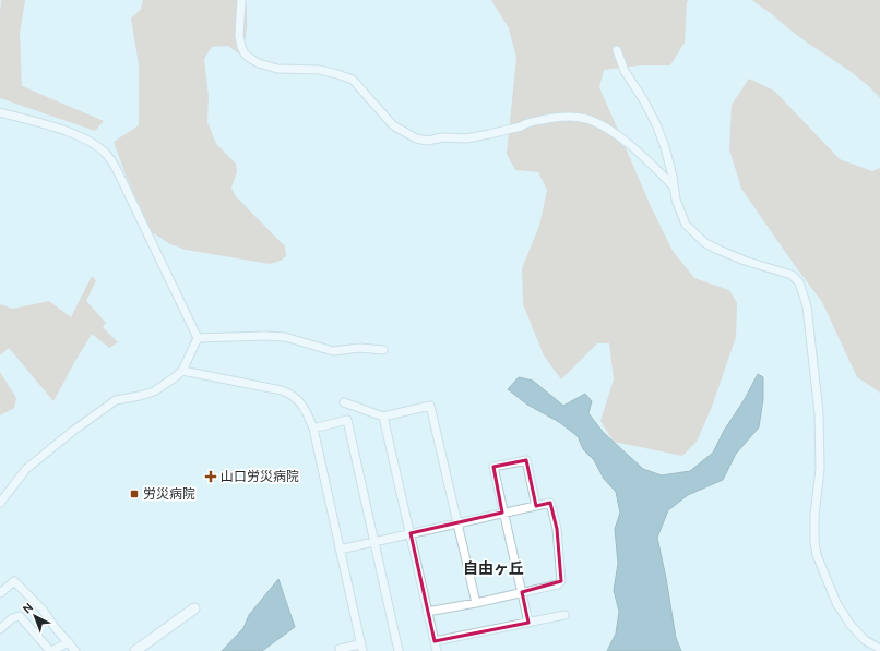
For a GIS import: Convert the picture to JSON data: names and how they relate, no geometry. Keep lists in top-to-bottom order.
{
  "districts": ["自由ヶ丘"],
  "places": {
    "health": ["山口労災病院"],
    "transit": ["労災病院"]
  },
  "north": "top left"
}
